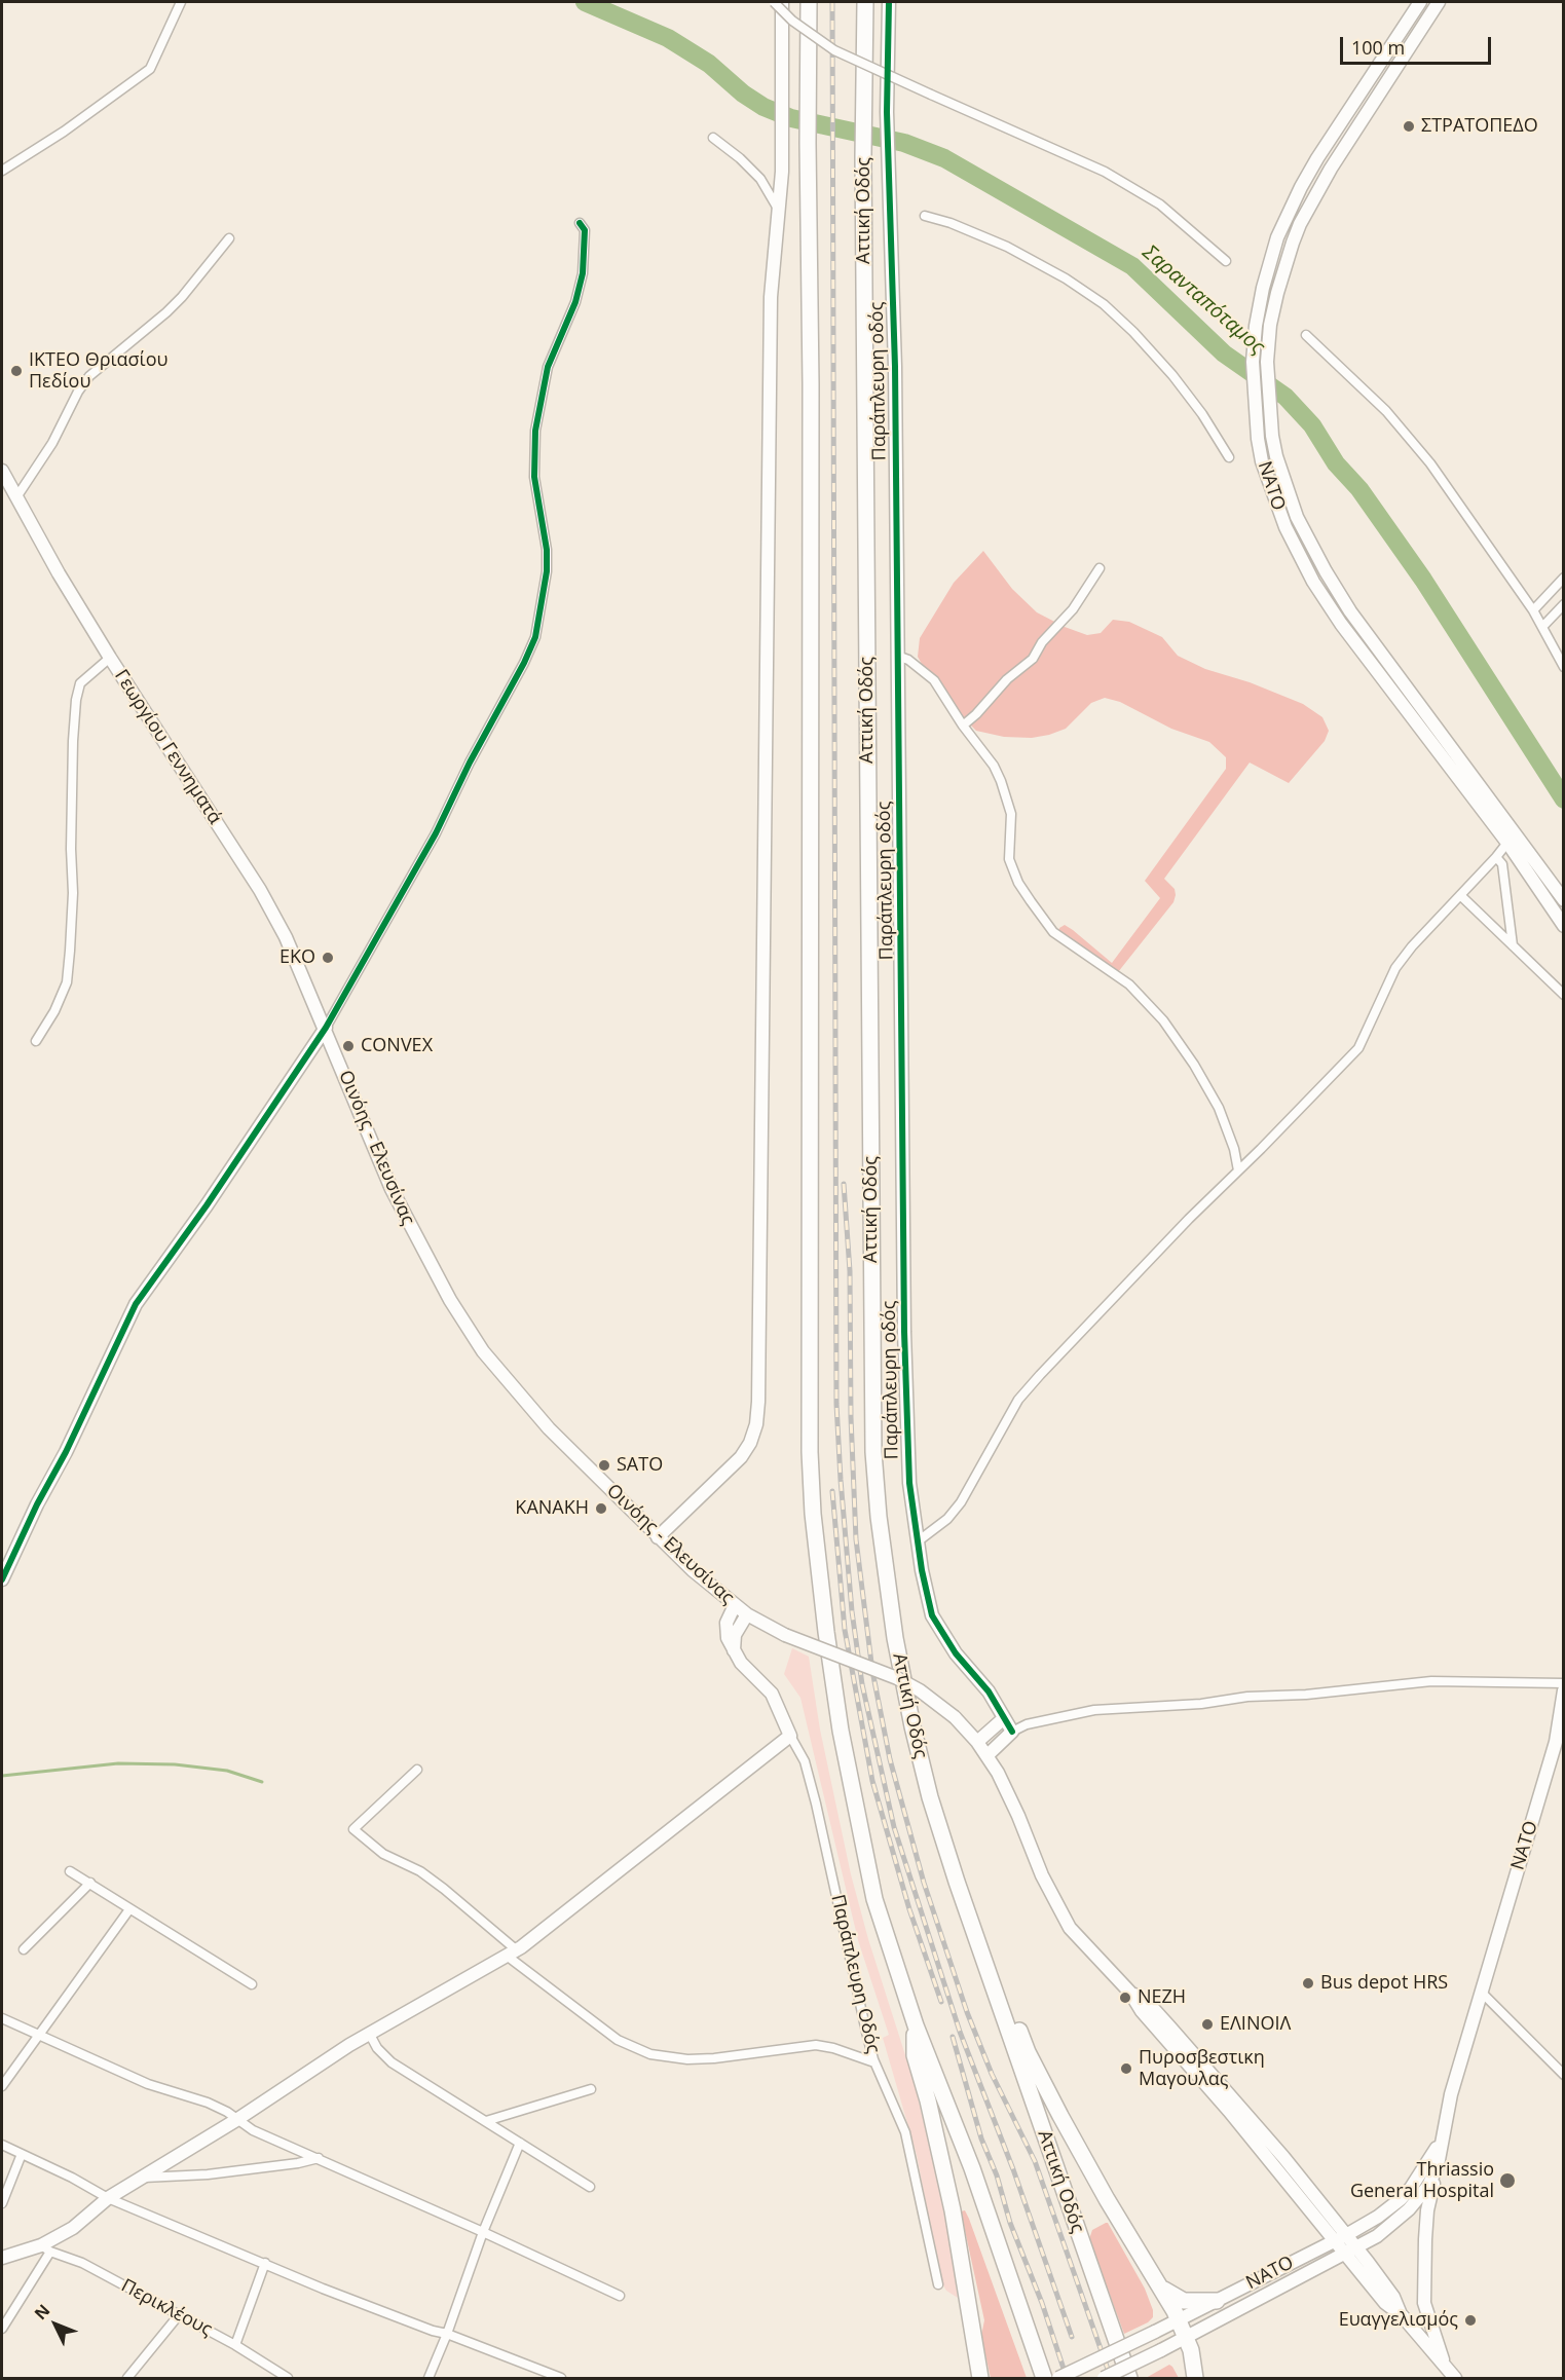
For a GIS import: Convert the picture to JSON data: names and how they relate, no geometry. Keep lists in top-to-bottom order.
{
  "streets": {
    "highway": ["Αττική Οδός"],
    "main road": [
      "Παράπλευρη οδός",
      "ΝΑΤΟ",
      "Γεωργίου Γεννηματά",
      "Οινόης - Ελευσίνας"
    ],
    "street": ["Παράπλευρη Οδός", "Περικλέους"]
  },
  "crossings": [
    ["ΝΑΤΟ", "Οινόης - Ελευσίνας"],
    ["Γεωργίου Γεννηματά", "Οινόης - Ελευσίνας"]
  ],
  "water": ["Σαρανταπόταμος"],
  "places": [
    "ΣΤΡΑΤΟΠΕΔΟ",
    "ΙΚΤΕΟ Θριασίου Πεδίου",
    "EKO",
    "CONVEX",
    "SATO",
    "ΚΑΝΑΚΗ",
    "Bus depot HRS",
    "ΝΕΖΗ",
    "ΕΛΙΝΟΙΛ",
    "Πυροσβεστικη Μαγουλας",
    "Thriassio General Hospital",
    "Ευαγγελισμός"
  ],
  "scale_bar": "100 m",
  "north": "top left"
}
